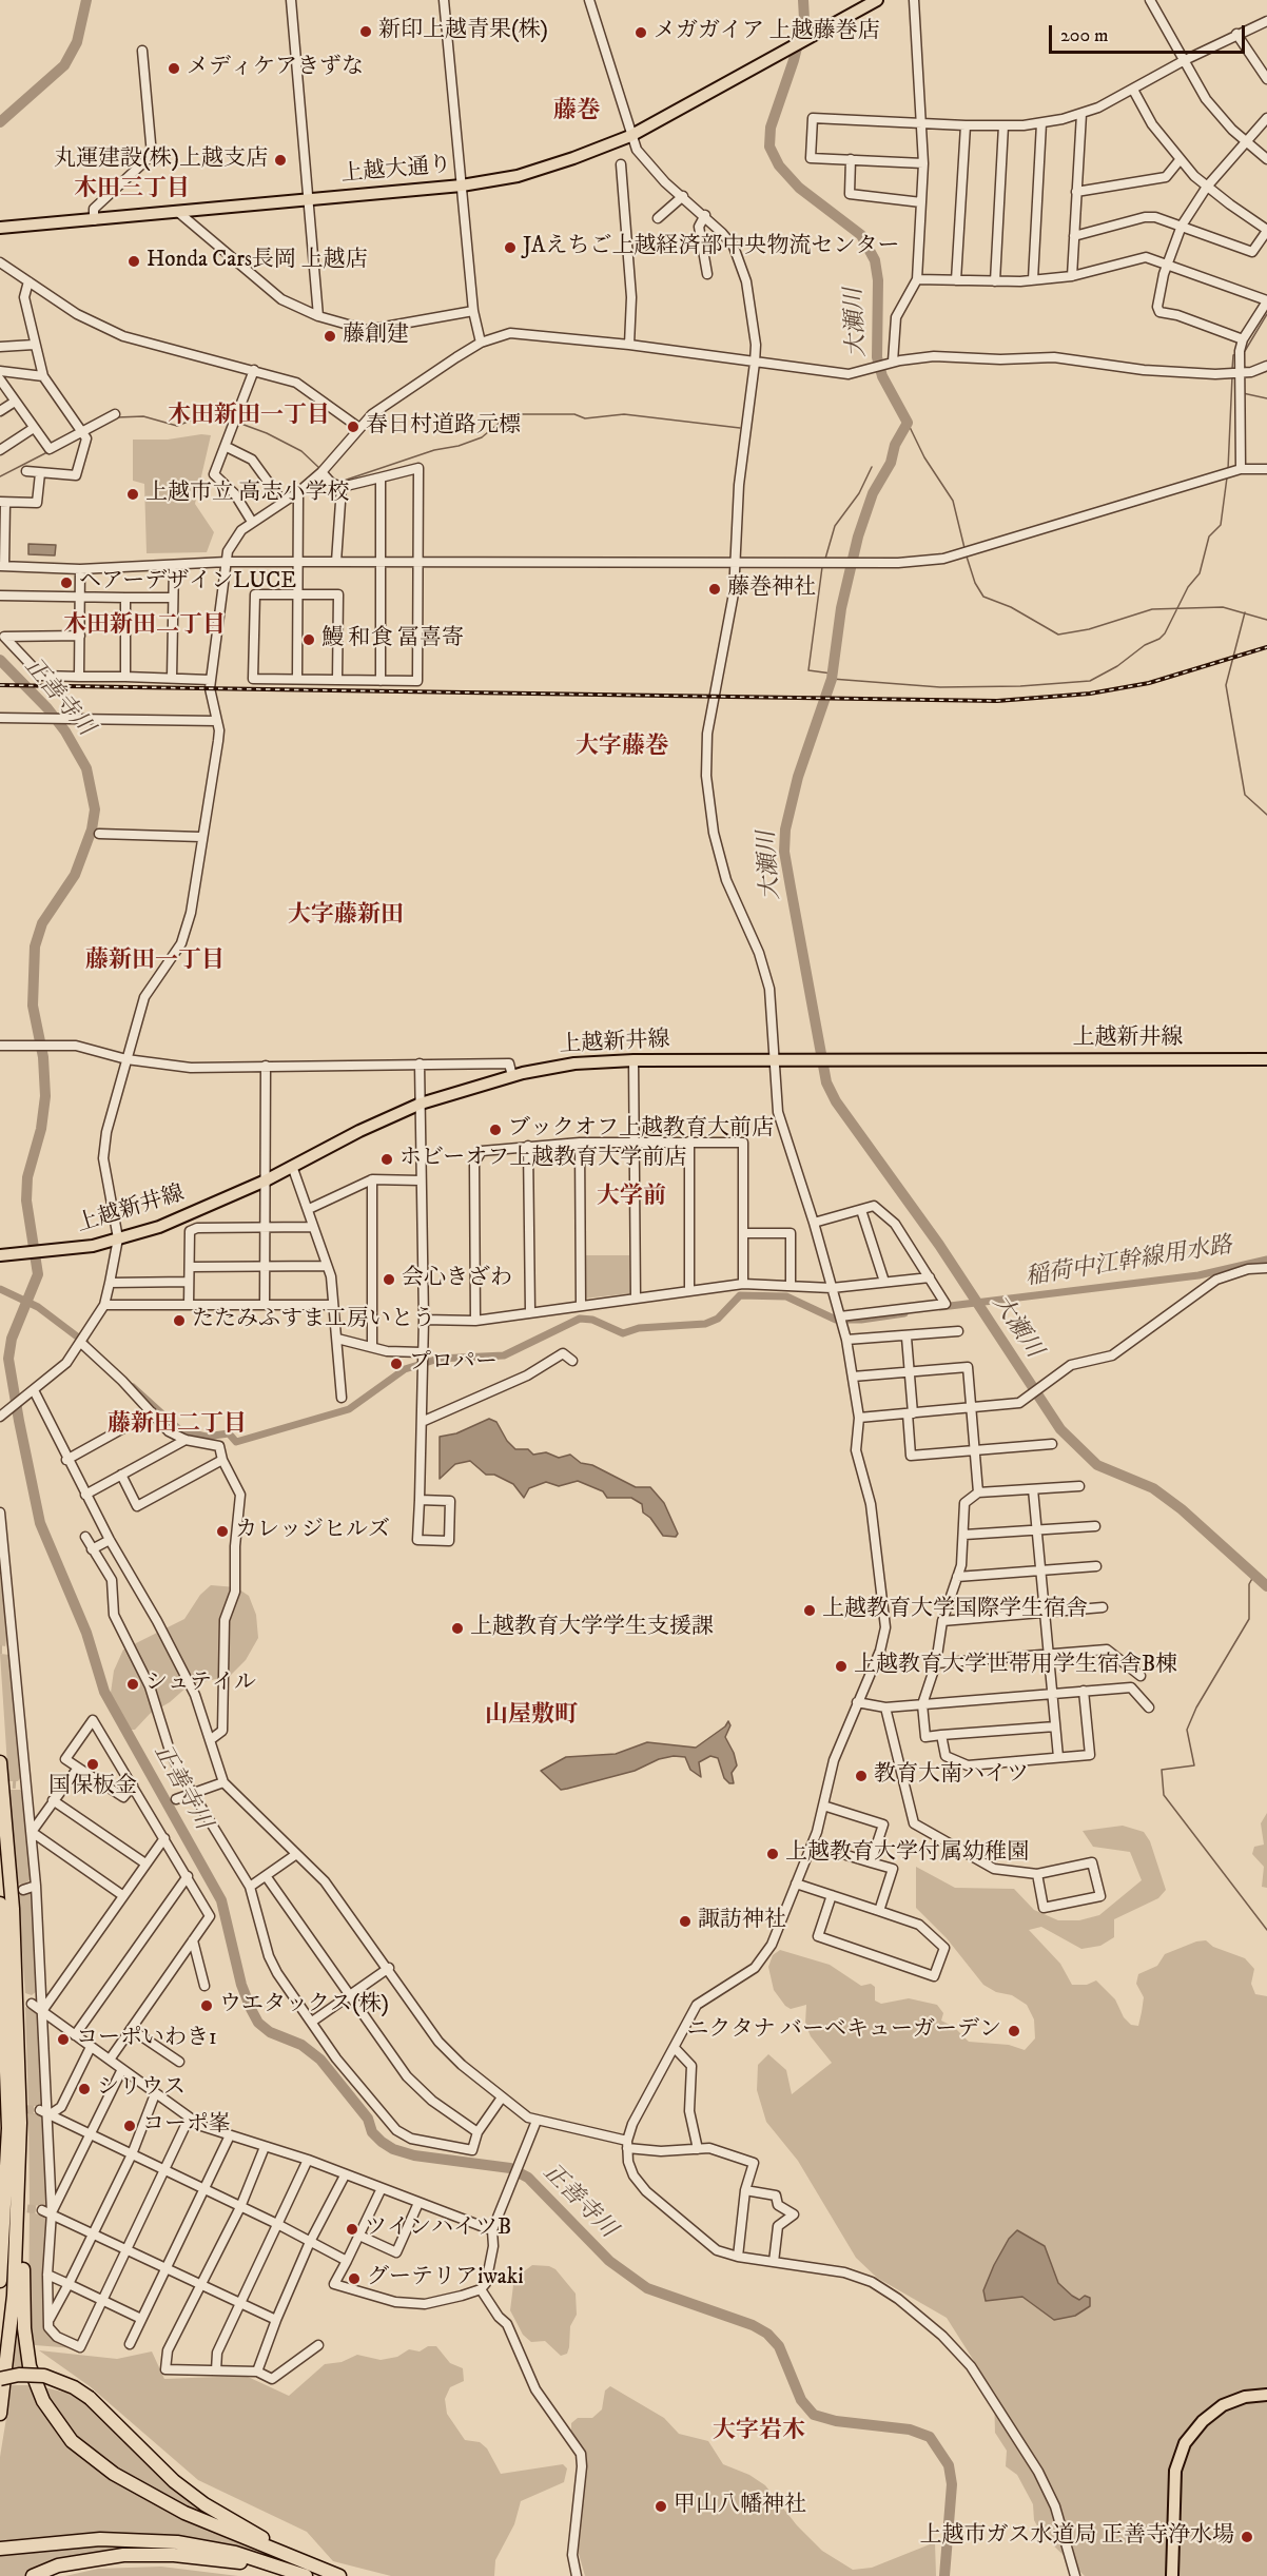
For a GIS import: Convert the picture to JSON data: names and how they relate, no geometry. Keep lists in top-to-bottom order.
{
  "streets": {
    "main road": ["上越大通り", "上越新井線"]
  },
  "districts": [
    "藤巻",
    "木田三丁目",
    "木田新田一丁目",
    "木田新田二丁目",
    "大字藤巻",
    "大字藤新田",
    "藤新田一丁目",
    "大学前",
    "藤新田二丁目",
    "山屋敷町",
    "大字岩木"
  ],
  "water": ["大瀬川", "正善寺川", "稲荷中江幹線用水路"],
  "places": [
    "新印上越青果(株)",
    "メガガイア 上越藤巻店",
    "メディケアきずな",
    "丸運建設(株)上越支店",
    "JAえちご上越経済部中央物流センター",
    "Honda Cars長岡 上越店",
    "藤創建",
    "春日村道路元標",
    "上越市立 高志小学校",
    "ヘアーデザインLUCE",
    "藤巻神社",
    "鰻 和食 冨喜寄",
    "ブックオフ上越教育大前店",
    "ホビーオフ上越教育大学前店",
    "会心きざわ",
    "たたみふすま工房いとう",
    "プロパー",
    "カレッジヒルズ",
    "上越教育大学国際学生宿舎",
    "上越教育大学学生支援課",
    "上越教育大学世帯用学生宿舎B棟",
    "シュテイル",
    "国保板金",
    "教育大南ハイツ",
    "上越教育大学付属幼稚園",
    "諏訪神社",
    "ウエタックス(株)",
    "ニクタナ バーベキューガーデン",
    "コーポいわき1",
    "シリウス",
    "コーポ峯",
    "ツインハイツB",
    "グーテリアiwaki",
    "甲山八幡神社",
    "上越市ガス水道局 正善寺浄水場"
  ],
  "scale_bar": "200 m"
}
